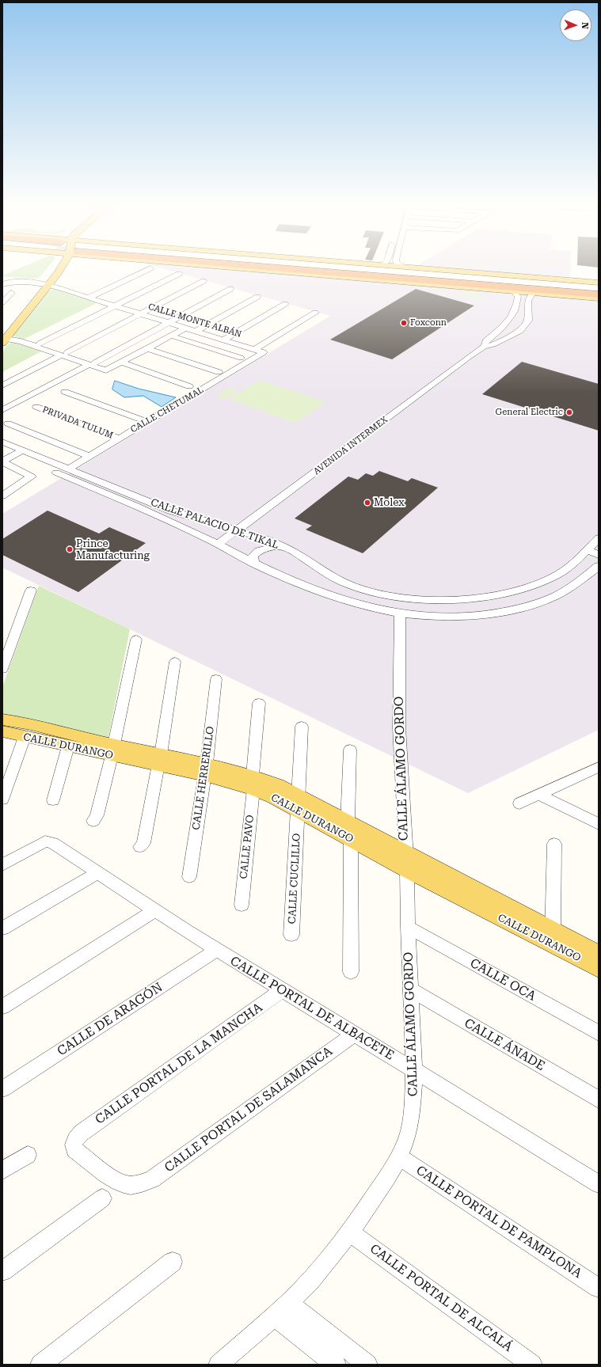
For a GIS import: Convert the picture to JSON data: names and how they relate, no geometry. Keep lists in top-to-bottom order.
{
  "streets": {
    "main road": ["CALLE DURANGO"],
    "street": [
      "CALLE MONTE ALBÁN",
      "CALLE CHETUMAL",
      "PRIVADA TULUM",
      "AVENIDA INTERMEX",
      "CALLE PALACIO DE TIKAL",
      "CALLE ÁLAMO GORDO",
      "CALLE HERRERILLO",
      "CALLE PAVO",
      "CALLE CUCLILLO",
      "CALLE OCA",
      "CALLE PORTAL DE ALBACETE",
      "CALLE DE ARAGÓN",
      "CALLE ÁNADE",
      "CALLE PORTAL DE LA MANCHA",
      "CALLE PORTAL DE SALAMANCA",
      "CALLE PORTAL DE PAMPLONA",
      "CALLE PORTAL DE ALCALÁ"
    ]
  },
  "crossings": [
    ["CALLE MONTE ALBÁN", "CALLE CHETUMAL"],
    ["CALLE CHETUMAL", "PRIVADA TULUM"],
    ["CALLE CHETUMAL", "CALLE PALACIO DE TIKAL"],
    ["AVENIDA INTERMEX", "CALLE PALACIO DE TIKAL"],
    ["CALLE PALACIO DE TIKAL", "CALLE ÁLAMO GORDO"],
    ["CALLE DURANGO", "CALLE ÁLAMO GORDO"],
    ["CALLE DURANGO", "CALLE HERRERILLO"],
    ["CALLE DURANGO", "CALLE PAVO"],
    ["CALLE DURANGO", "CALLE CUCLILLO"],
    ["CALLE ÁLAMO GORDO", "CALLE OCA"],
    ["CALLE ÁLAMO GORDO", "CALLE PORTAL DE ALBACETE"],
    ["CALLE ÁLAMO GORDO", "CALLE ÁNADE"],
    ["CALLE ÁLAMO GORDO", "CALLE PORTAL DE PAMPLONA"],
    ["CALLE ÁLAMO GORDO", "CALLE PORTAL DE ALCALÁ"],
    ["CALLE PORTAL DE ALBACETE", "CALLE DE ARAGÓN"],
    ["CALLE PORTAL DE ALBACETE", "CALLE PORTAL DE LA MANCHA"],
    ["CALLE PORTAL DE ALBACETE", "CALLE PORTAL DE SALAMANCA"],
    ["CALLE PORTAL DE LA MANCHA", "CALLE PORTAL DE SALAMANCA"]
  ],
  "places": [
    "Foxconn",
    "General Electric",
    "Molex",
    "Prince Manufacturing"
  ],
  "north": "right"
}
